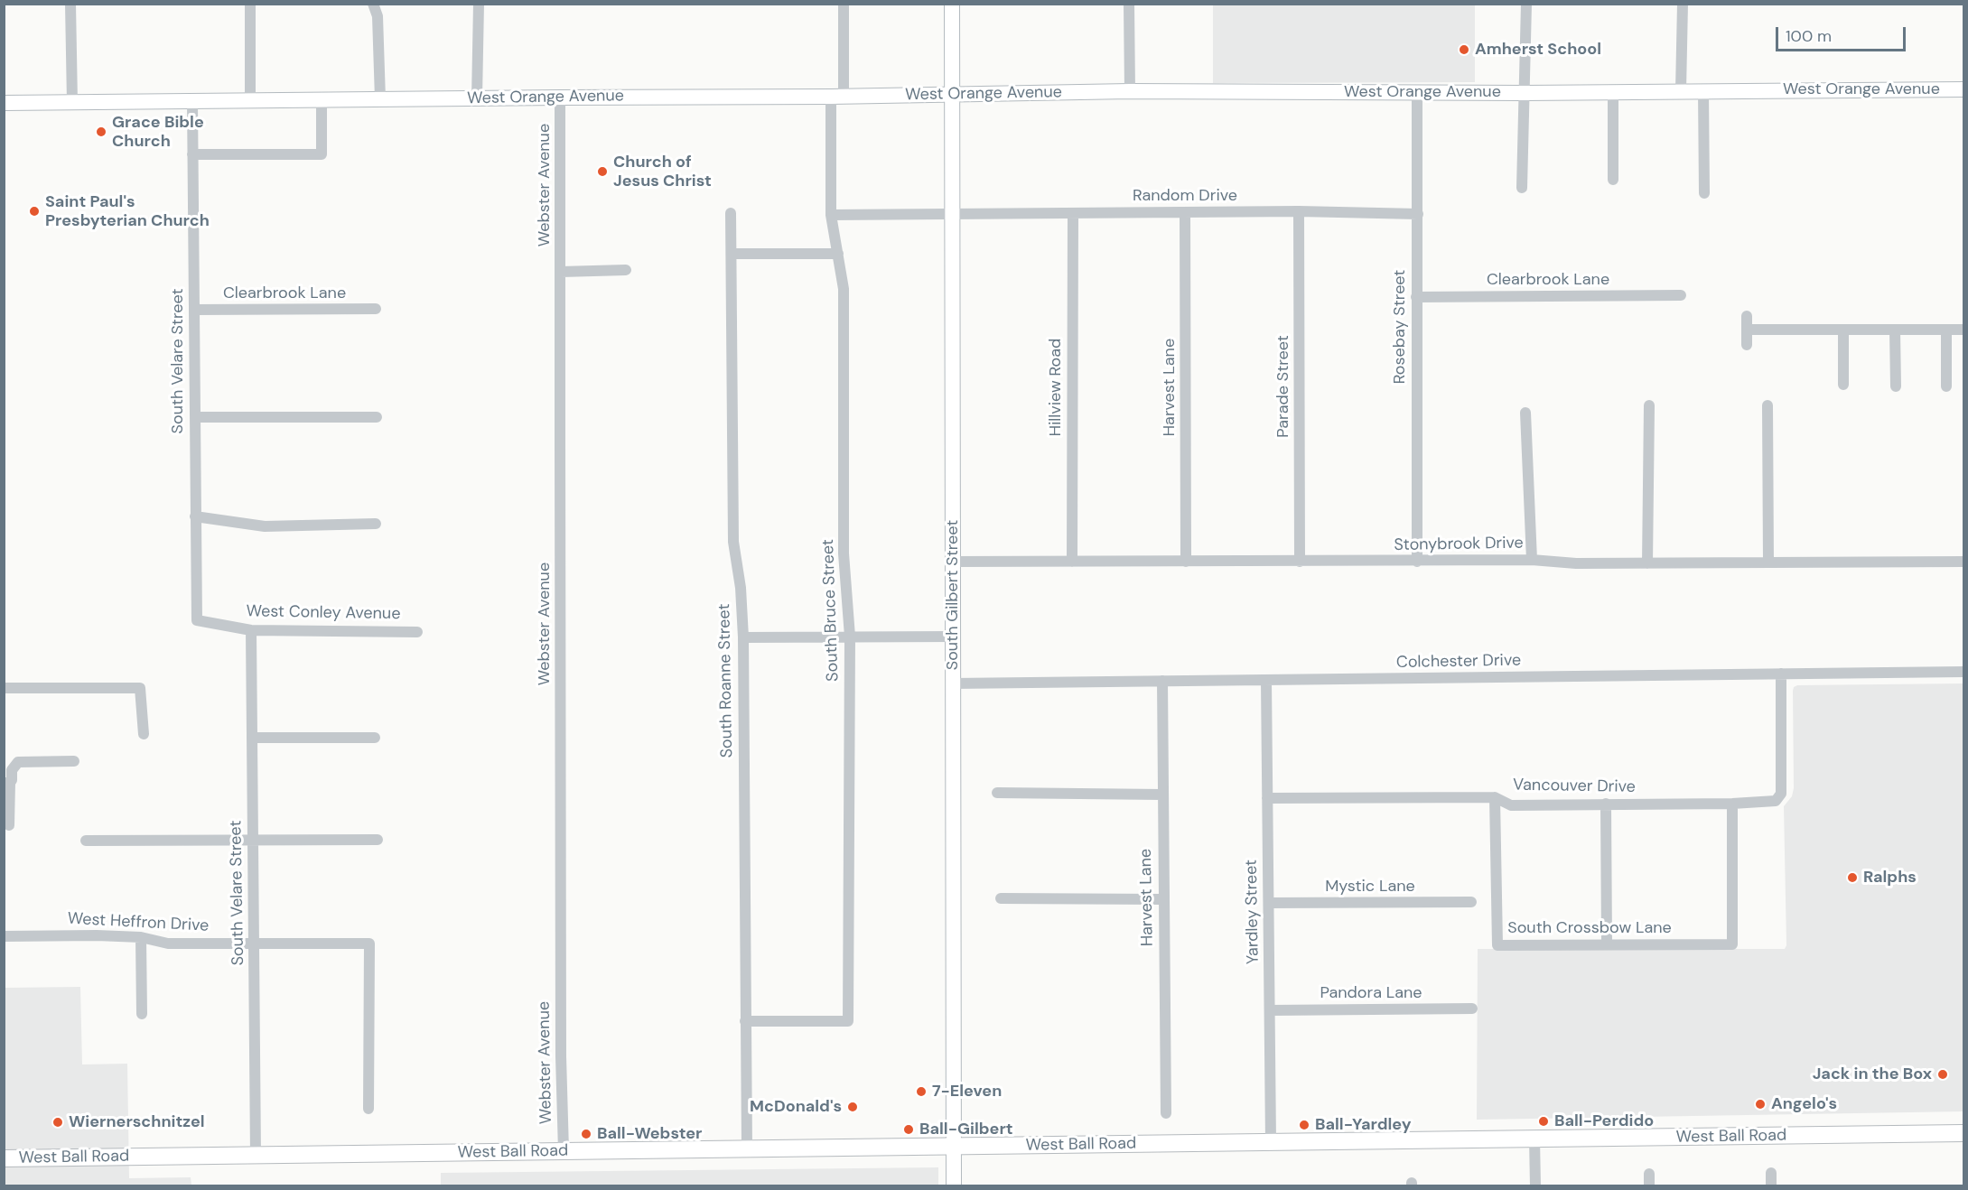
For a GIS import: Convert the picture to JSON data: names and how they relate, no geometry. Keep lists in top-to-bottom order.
{
  "streets": {
    "main road": ["West Ball Road"],
    "street": [
      "West Orange Avenue",
      "Webster Avenue",
      "Random Drive",
      "Clearbrook Lane",
      "Rosebay Street",
      "South Velare Street",
      "Parade Street",
      "Hillview Road",
      "Harvest Lane",
      "Stonybrook Drive",
      "South Gilbert Street",
      "South Bruce Street",
      "West Conley Avenue",
      "Colchester Drive",
      "South Roanne Street",
      "Vancouver Drive",
      "Mystic Lane",
      "Yardley Street",
      "West Heffron Drive",
      "South Crossbow Lane",
      "Pandora Lane"
    ]
  },
  "crossings": [
    ["West Orange Avenue", "Webster Avenue"],
    ["West Orange Avenue", "Rosebay Street"],
    ["West Orange Avenue", "South Velare Street"],
    ["West Orange Avenue", "South Gilbert Street"],
    ["West Orange Avenue", "South Bruce Street"],
    ["Webster Avenue", "West Ball Road"],
    ["Random Drive", "Rosebay Street"],
    ["Random Drive", "Parade Street"],
    ["Random Drive", "Hillview Road"],
    ["Random Drive", "Harvest Lane"],
    ["Random Drive", "South Gilbert Street"],
    ["Random Drive", "South Bruce Street"],
    ["Clearbrook Lane", "Rosebay Street"],
    ["Clearbrook Lane", "South Velare Street"],
    ["Rosebay Street", "Stonybrook Drive"],
    ["South Velare Street", "West Conley Avenue"],
    ["South Velare Street", "West Heffron Drive"],
    ["South Velare Street", "West Ball Road"],
    ["Parade Street", "Stonybrook Drive"],
    ["Hillview Road", "Stonybrook Drive"],
    ["Harvest Lane", "Stonybrook Drive"],
    ["Harvest Lane", "Colchester Drive"],
    ["Stonybrook Drive", "South Gilbert Street"],
    ["South Gilbert Street", "Colchester Drive"],
    ["South Gilbert Street", "West Ball Road"],
    ["South Bruce Street", "South Roanne Street"],
    ["Colchester Drive", "Vancouver Drive"],
    ["Colchester Drive", "Yardley Street"],
    ["South Roanne Street", "West Ball Road"],
    ["Vancouver Drive", "Yardley Street"],
    ["Vancouver Drive", "South Crossbow Lane"],
    ["Mystic Lane", "Yardley Street"],
    ["Yardley Street", "Pandora Lane"],
    ["Yardley Street", "West Ball Road"]
  ],
  "places": [
    "Amherst School",
    "Grace Bible Church",
    "Church of Jesus Christ",
    "Saint Paul's Presbyterian Church",
    "Ralphs",
    "Jack in the Box",
    "7-Eleven",
    "Angelo's",
    "McDonald's",
    "Ball-Perdido",
    "Wiernerschnitzel",
    "Ball-Yardley",
    "Ball-Gilbert",
    "Ball-Webster"
  ],
  "scale_bar": "100 m"
}
